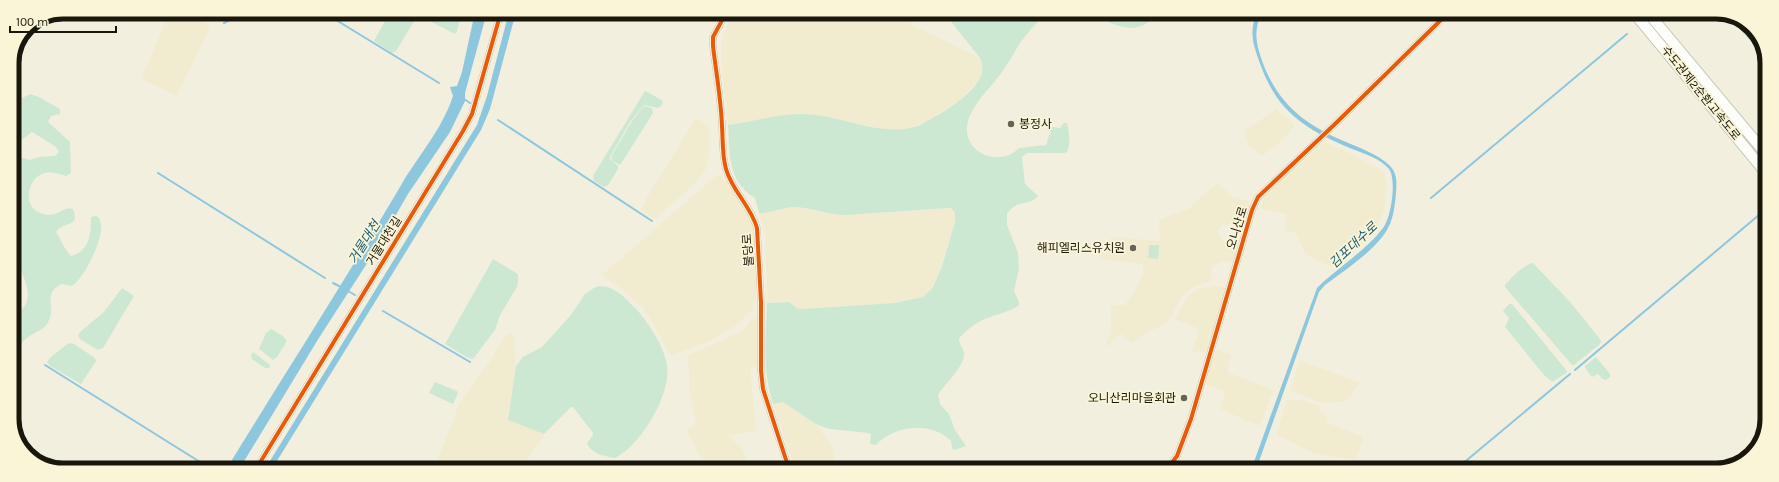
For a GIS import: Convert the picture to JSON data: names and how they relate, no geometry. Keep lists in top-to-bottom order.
{
  "streets": {
    "highway": ["수도권제2순환고속도로"],
    "street": ["오니산로", "거물대천길", "불당로"]
  },
  "water": ["거물대천", "김포대수로"],
  "places": ["봉정사", "해피엘리스유치원", "오니산리마을회관"],
  "scale_bar": "100 m"
}
